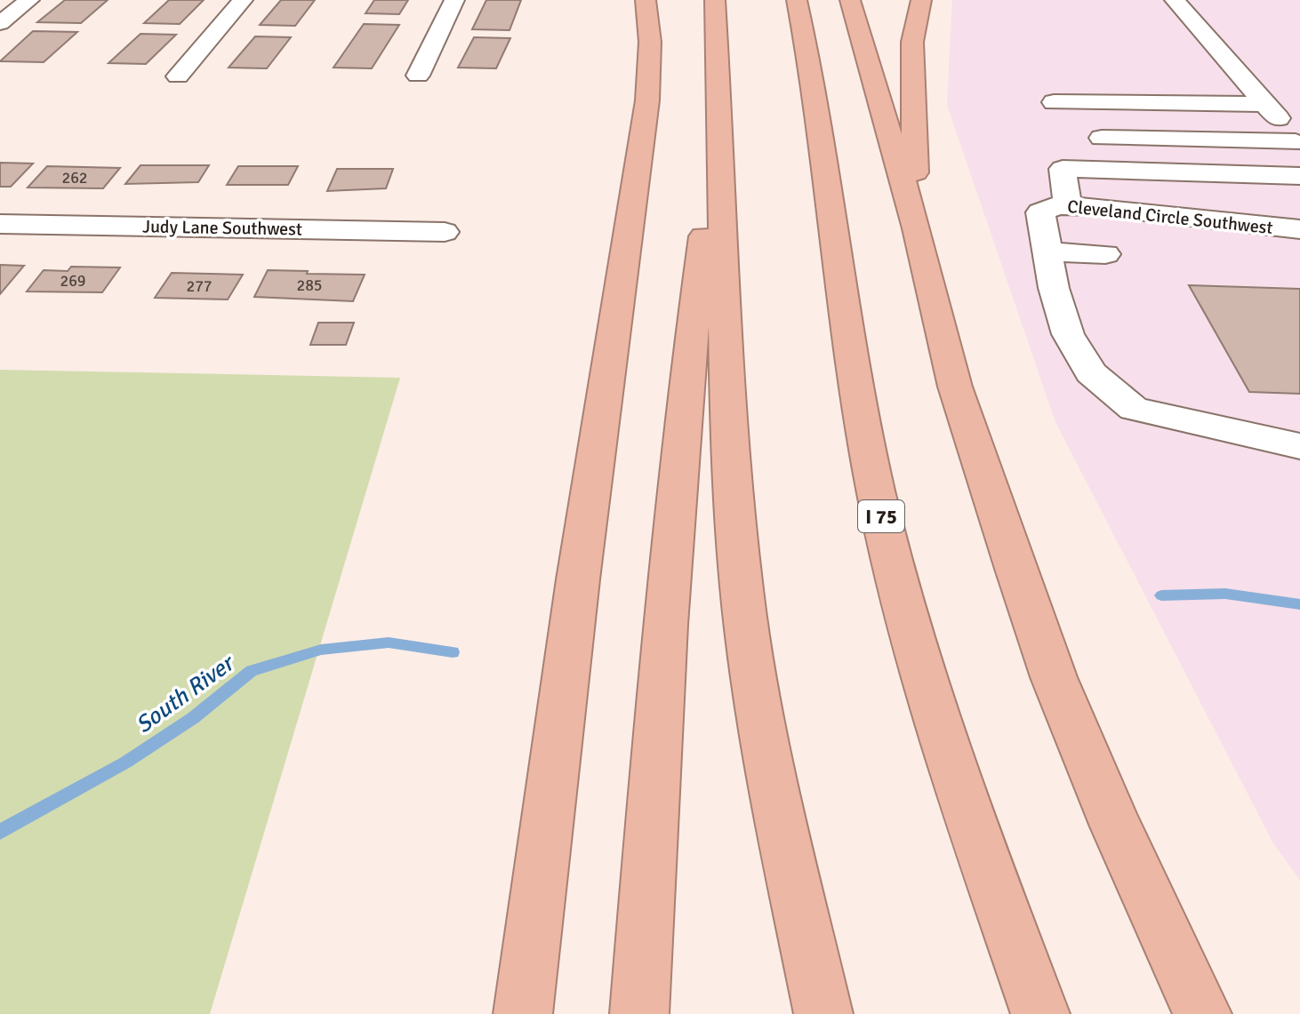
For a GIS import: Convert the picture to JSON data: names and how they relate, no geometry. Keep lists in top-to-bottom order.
{
  "streets": {
    "highway": ["I 75"],
    "street": ["Cleveland Circle Southwest", "Judy Lane Southwest"]
  },
  "water": ["South River"],
  "house_numbers": [
    "262",
    "269",
    "285",
    "277"
  ]
}
